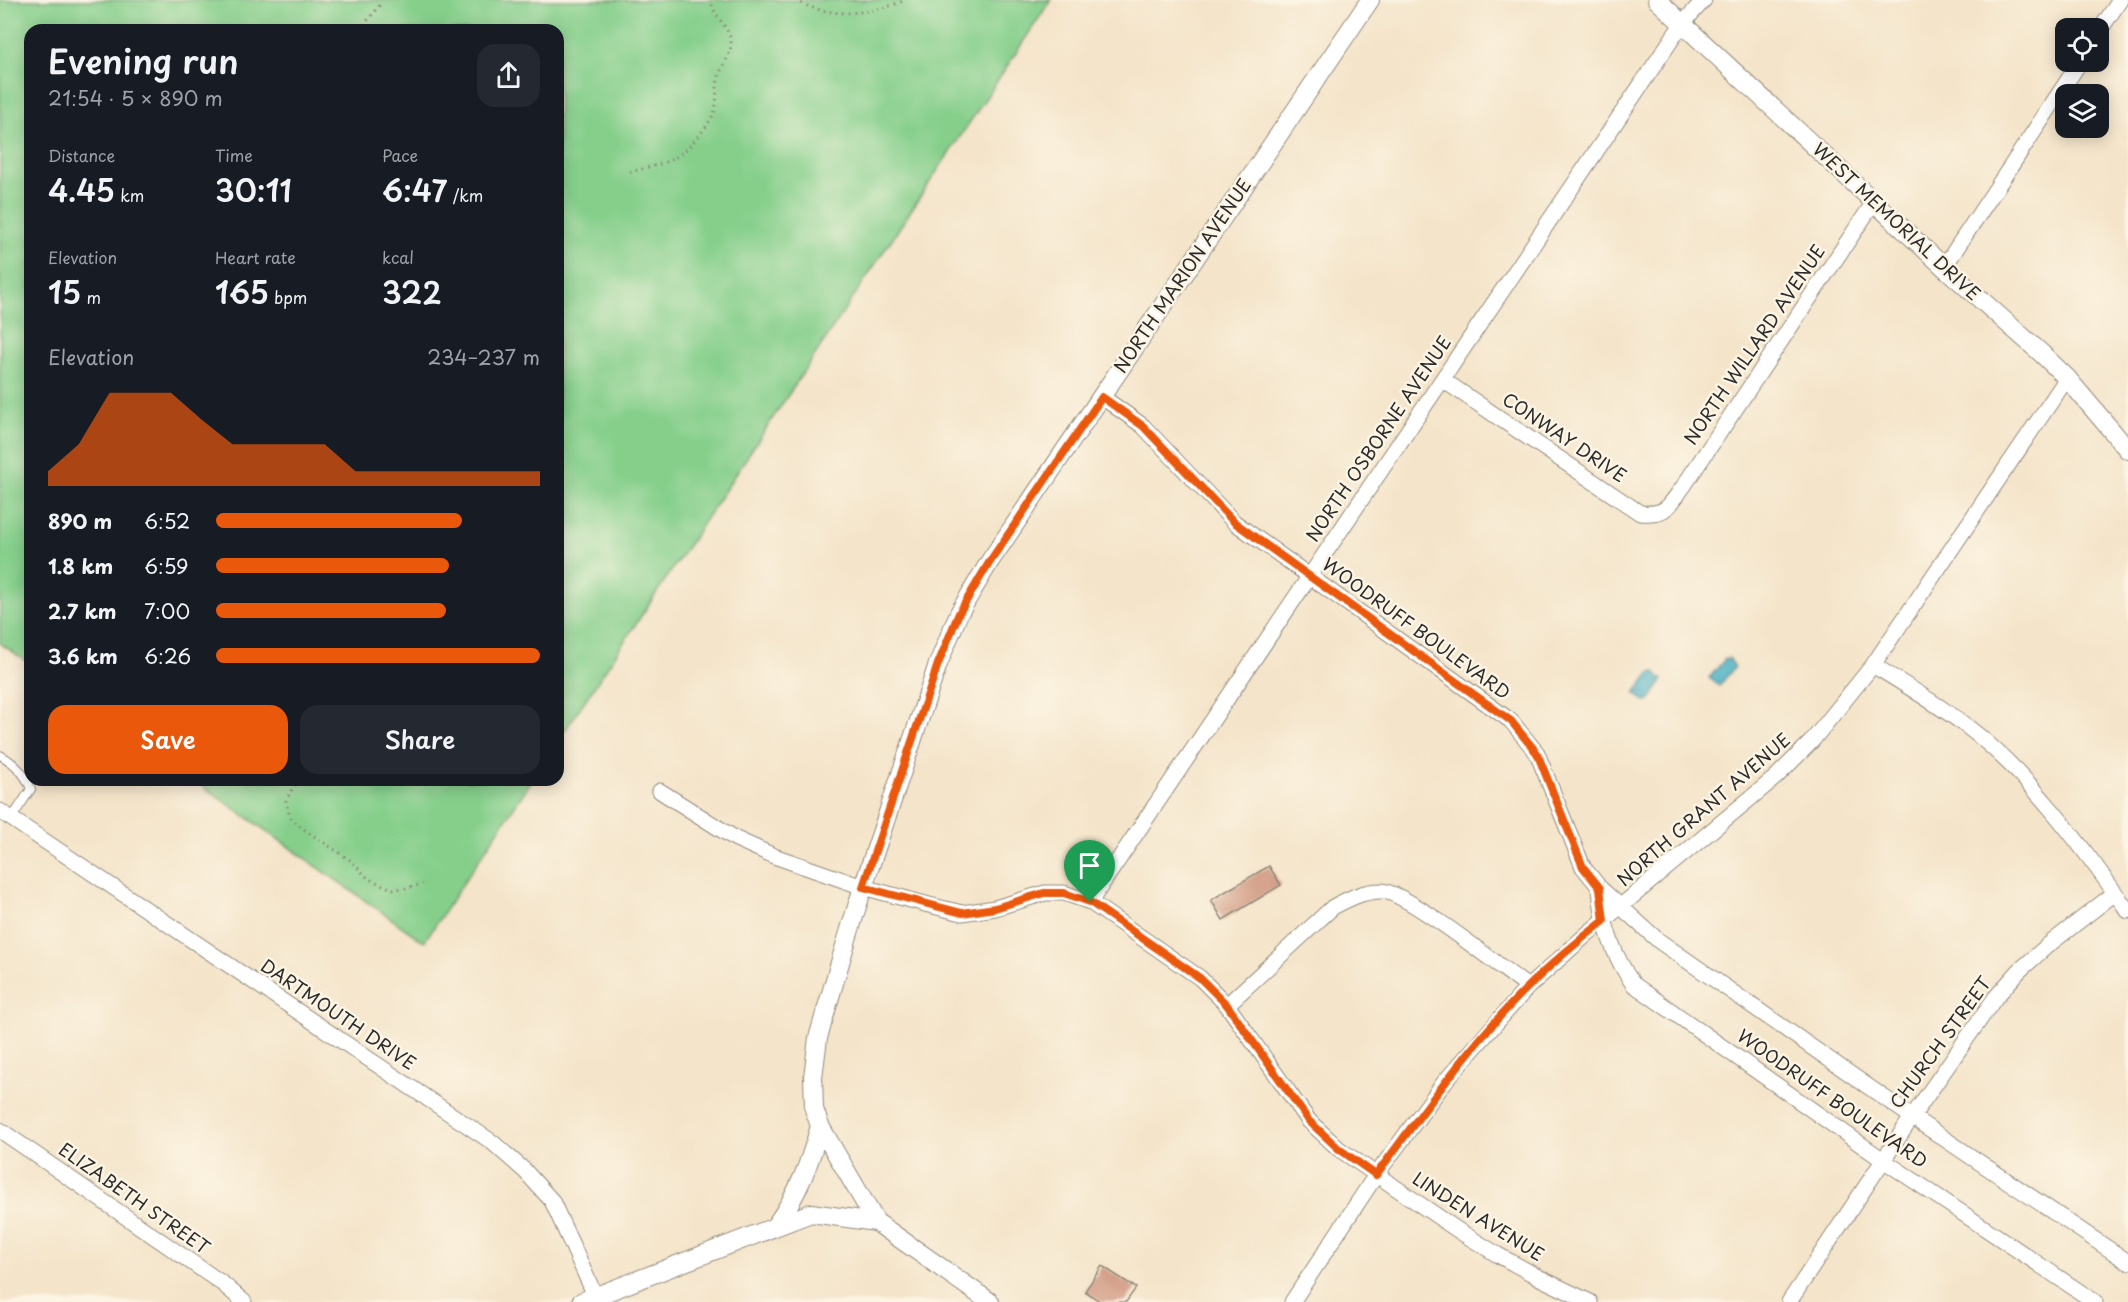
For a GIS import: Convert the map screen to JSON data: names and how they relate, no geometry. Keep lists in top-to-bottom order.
{
  "streets": {
    "street": [
      "WEST MEMORIAL DRIVE",
      "NORTH MARION AVENUE",
      "NORTH WILLARD AVENUE",
      "CONWAY DRIVE",
      "NORTH OSBORNE AVENUE",
      "WOODRUFF BOULEVARD",
      "NORTH GRANT AVENUE",
      "DARTMOUTH DRIVE",
      "CHURCH STREET",
      "ELIZABETH STREET",
      "LINDEN AVENUE"
    ]
  },
  "crossings": [
    ["WEST MEMORIAL DRIVE", "NORTH WILLARD AVENUE"],
    ["WEST MEMORIAL DRIVE", "NORTH OSBORNE AVENUE"],
    ["WEST MEMORIAL DRIVE", "NORTH GRANT AVENUE"],
    ["NORTH MARION AVENUE", "WOODRUFF BOULEVARD"],
    ["NORTH MARION AVENUE", "LINDEN AVENUE"],
    ["NORTH WILLARD AVENUE", "CONWAY DRIVE"],
    ["CONWAY DRIVE", "NORTH OSBORNE AVENUE"],
    ["NORTH OSBORNE AVENUE", "WOODRUFF BOULEVARD"],
    ["NORTH OSBORNE AVENUE", "LINDEN AVENUE"],
    ["WOODRUFF BOULEVARD", "NORTH GRANT AVENUE"],
    ["WOODRUFF BOULEVARD", "CHURCH STREET"],
    ["NORTH GRANT AVENUE", "LINDEN AVENUE"]
  ],
  "page": {
    "heading": ["Evening run", "21:54 · 5 × 890 m"],
    "stats": [
      ["Distance", "4.45 km"],
      ["Time", "30:11"],
      ["Pace", "6:47 /km"],
      ["Elevation", "15 m"],
      ["Heart rate", "165 bpm"],
      ["kcal", "322"]
    ],
    "chart": ["Elevation", "234–237 m"],
    "list": [
      {
        "name": "890 m",
        "note": "6:52"
      },
      {
        "name": "1.8 km",
        "note": "6:59"
      },
      {
        "name": "2.7 km",
        "note": "7:00"
      },
      {
        "name": "3.6 km",
        "note": "6:26"
      }
    ],
    "buttons": ["Save", "Share"]
  }
}
